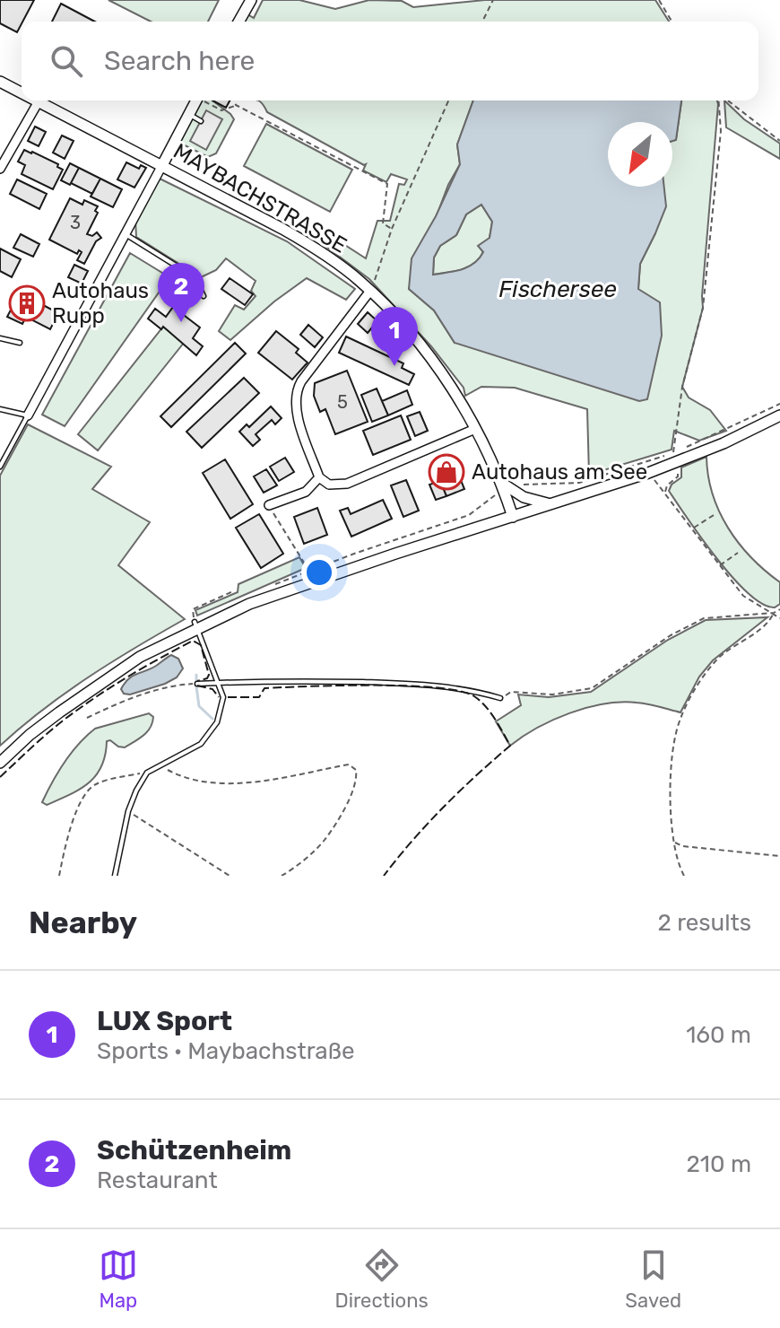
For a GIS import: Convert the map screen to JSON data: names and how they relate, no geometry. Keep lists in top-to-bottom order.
{
  "streets": {
    "street": ["MAYBACHSTRASSE"]
  },
  "water": ["Fischersee"],
  "places": {
    "building": ["Autohaus Rupp"],
    "shop": ["Autohaus am See"]
  },
  "house_numbers": ["3", "5"],
  "north": "bottom left",
  "page": {
    "search": "Search here",
    "pins": ["2", "1"],
    "heading": ["Nearby", "2 results"],
    "list": [
      {
        "mark": "1",
        "name": "LUX Sport",
        "note": "Sports · Maybachstraße",
        "value": "160 m"
      },
      {
        "mark": "2",
        "name": "Schützenheim",
        "note": "Restaurant",
        "value": "210 m"
      }
    ],
    "nav": ["Map", "Directions", "Saved"]
  }
}
